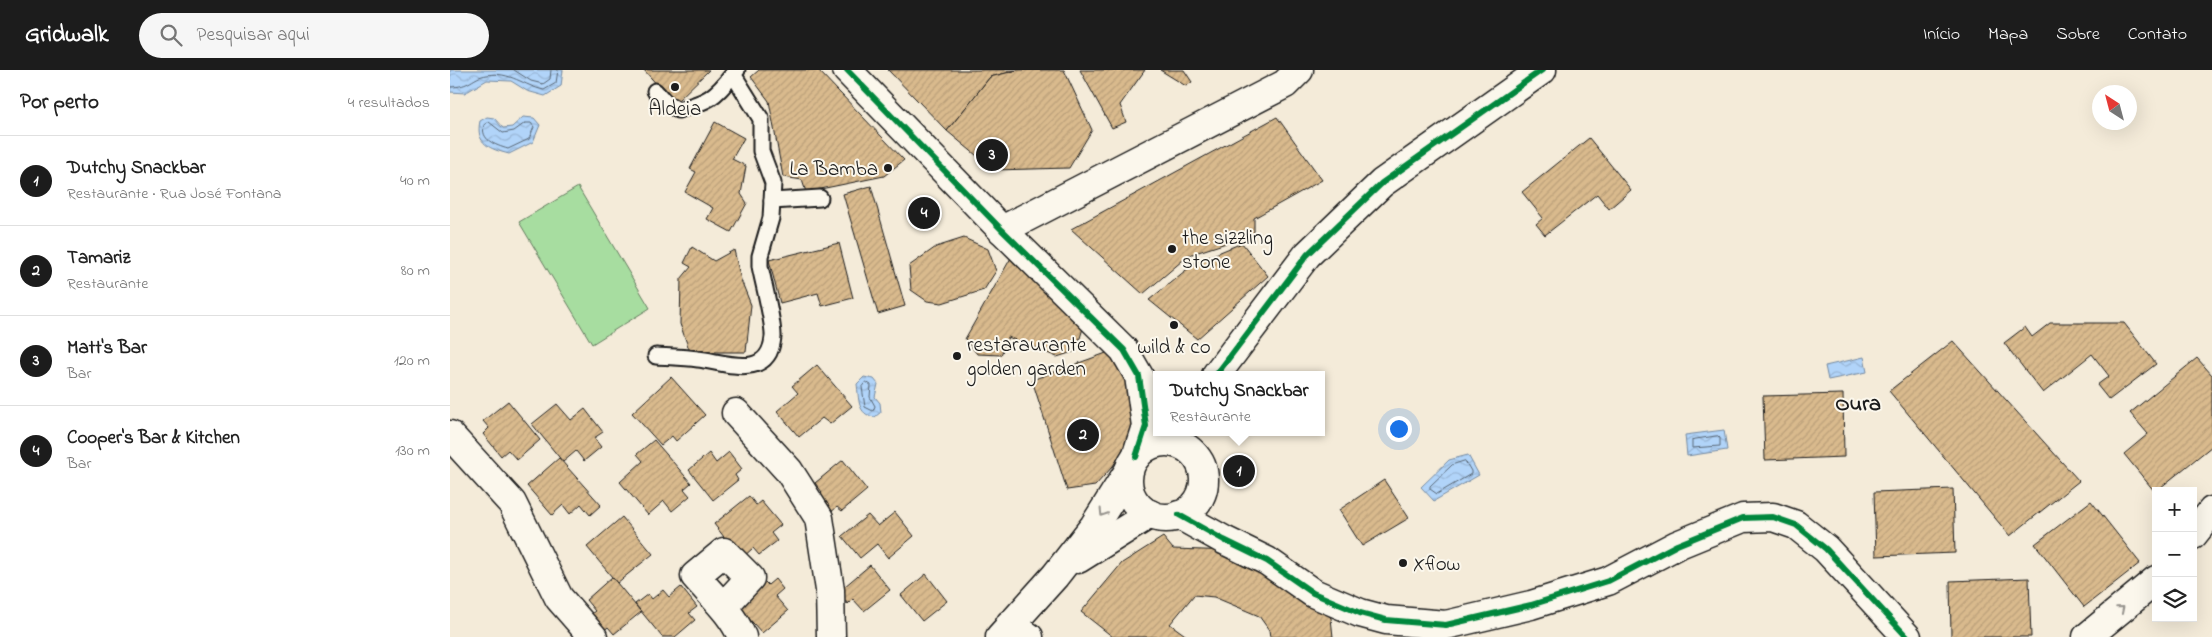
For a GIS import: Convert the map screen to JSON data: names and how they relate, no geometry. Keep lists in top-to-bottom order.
{
  "districts": ["Oura"],
  "places": [
    "Aldeia",
    "La Bamba",
    "the sizzling stone",
    "wild & co",
    "restaraurante golden garden",
    "Xflow"
  ],
  "north": "top left",
  "page": {
    "header": "Gridwalk",
    "search": "Pesquisar aqui",
    "nav": [
      "Início",
      "Mapa",
      "Sobre",
      "Contato"
    ],
    "heading": ["Por perto", "4 resultados"],
    "list": [
      {
        "mark": "1",
        "name": "Dutchy Snackbar",
        "note": "Restaurante · Rua José Fontana",
        "value": "40 m"
      },
      {
        "mark": "2",
        "name": "Tamariz",
        "note": "Restaurante",
        "value": "80 m"
      },
      {
        "mark": "3",
        "name": "Matt's Bar",
        "note": "Bar",
        "value": "120 m"
      },
      {
        "mark": "4",
        "name": "Cooper's Bar & Kitchen",
        "note": "Bar",
        "value": "130 m"
      }
    ],
    "pins": [
      "3",
      "4",
      "2",
      "1"
    ],
    "popup": ["Dutchy Snackbar", "Restaurante"],
    "map_buttons": ["+", "−"]
  }
}
